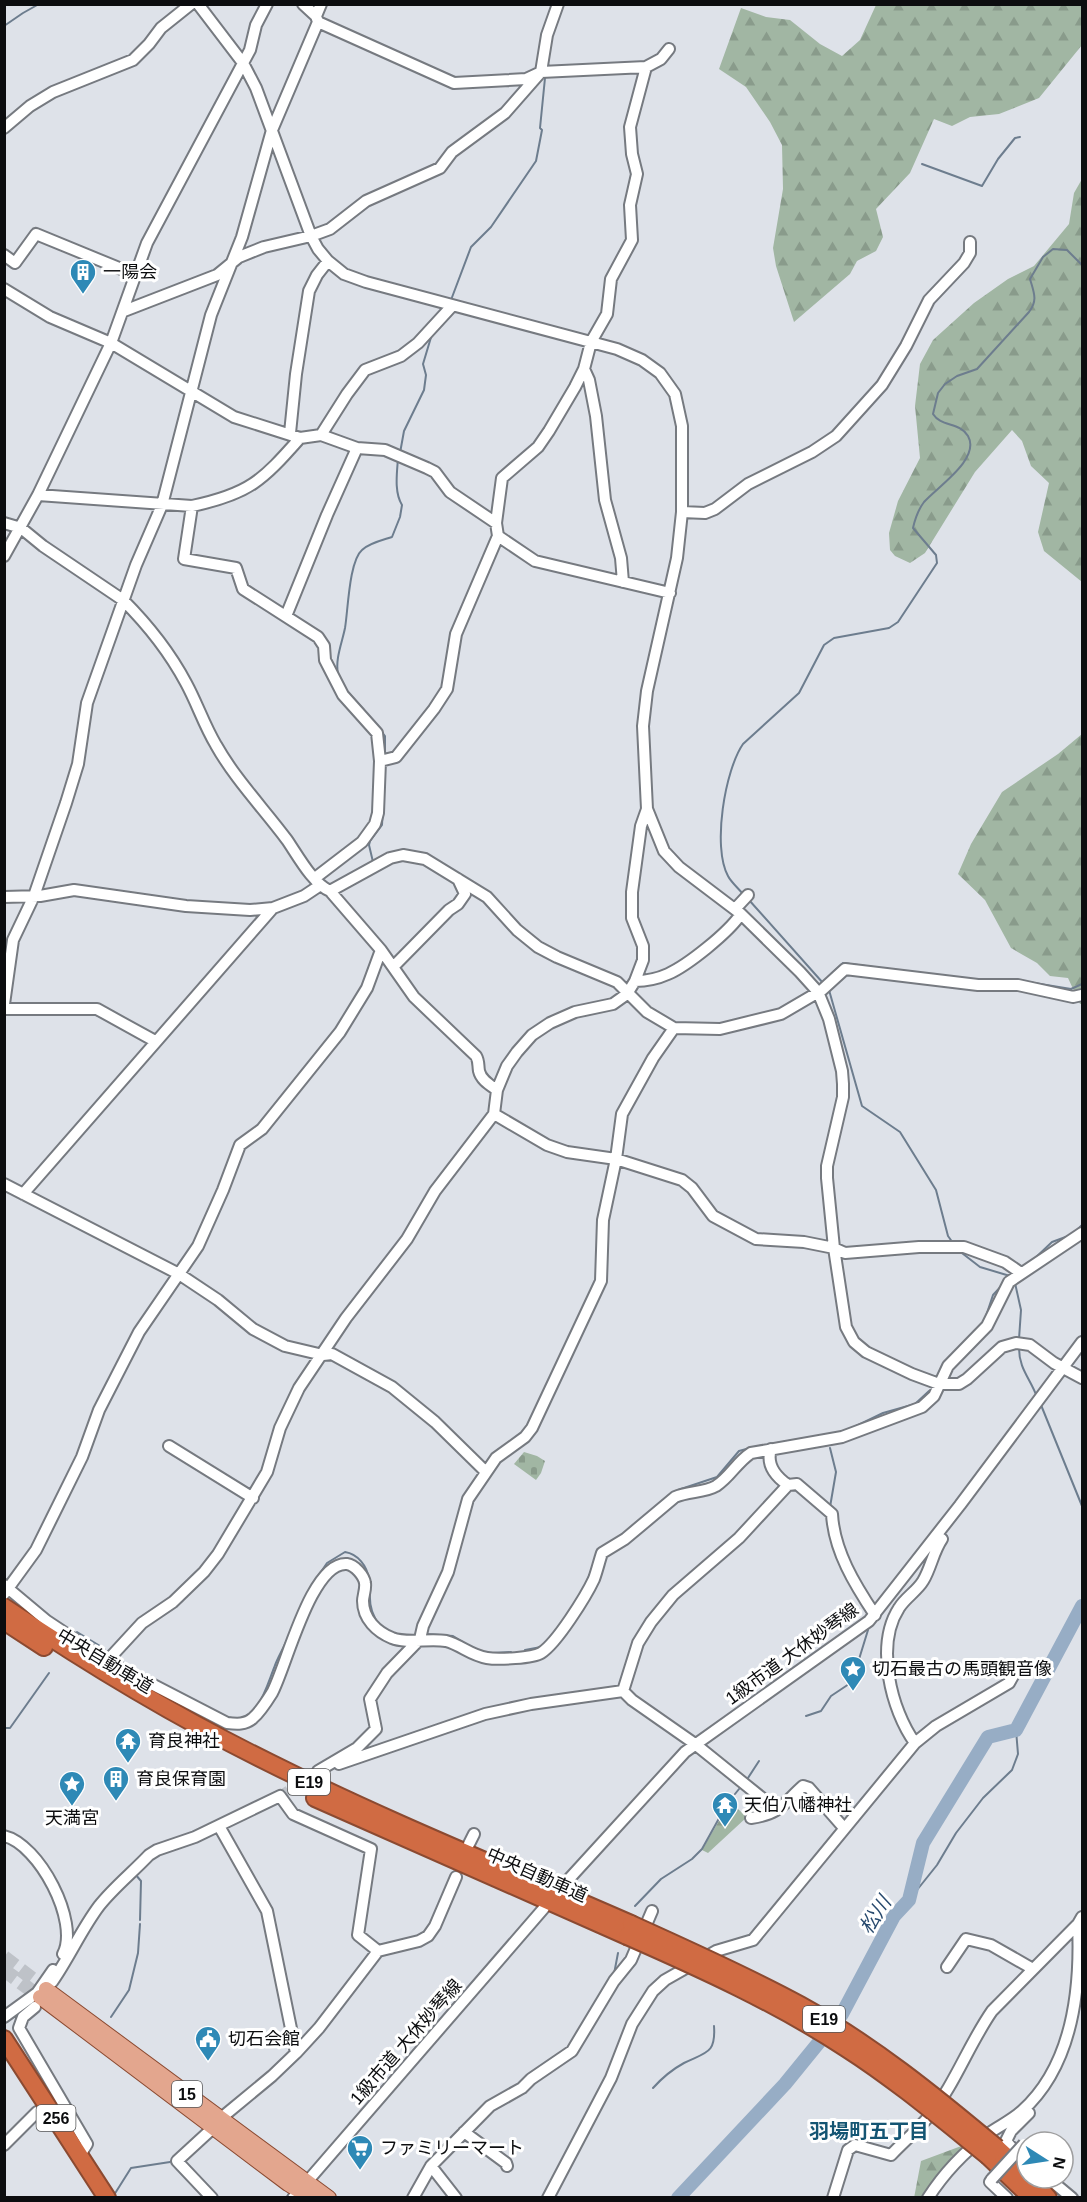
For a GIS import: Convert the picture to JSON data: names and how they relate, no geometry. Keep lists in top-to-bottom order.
{
  "streets": {
    "highway": ["中央自動車道", "E19", "256"],
    "main road": ["15"],
    "street": ["1級市道 大休妙琴線"]
  },
  "crossings": [
    ["1級市道 大休妙琴線", "15"]
  ],
  "districts": ["羽場町五丁目"],
  "water": ["松川"],
  "places": {
    "building": ["一陽会", "育良保育園"],
    "place": ["切石最古の馬頭観音像", "天満宮"],
    "temple": ["育良神社", "天伯八幡神社"],
    "public building": ["切石会館"],
    "supermarket": ["ファミリーマート"]
  },
  "north": "right"
}
